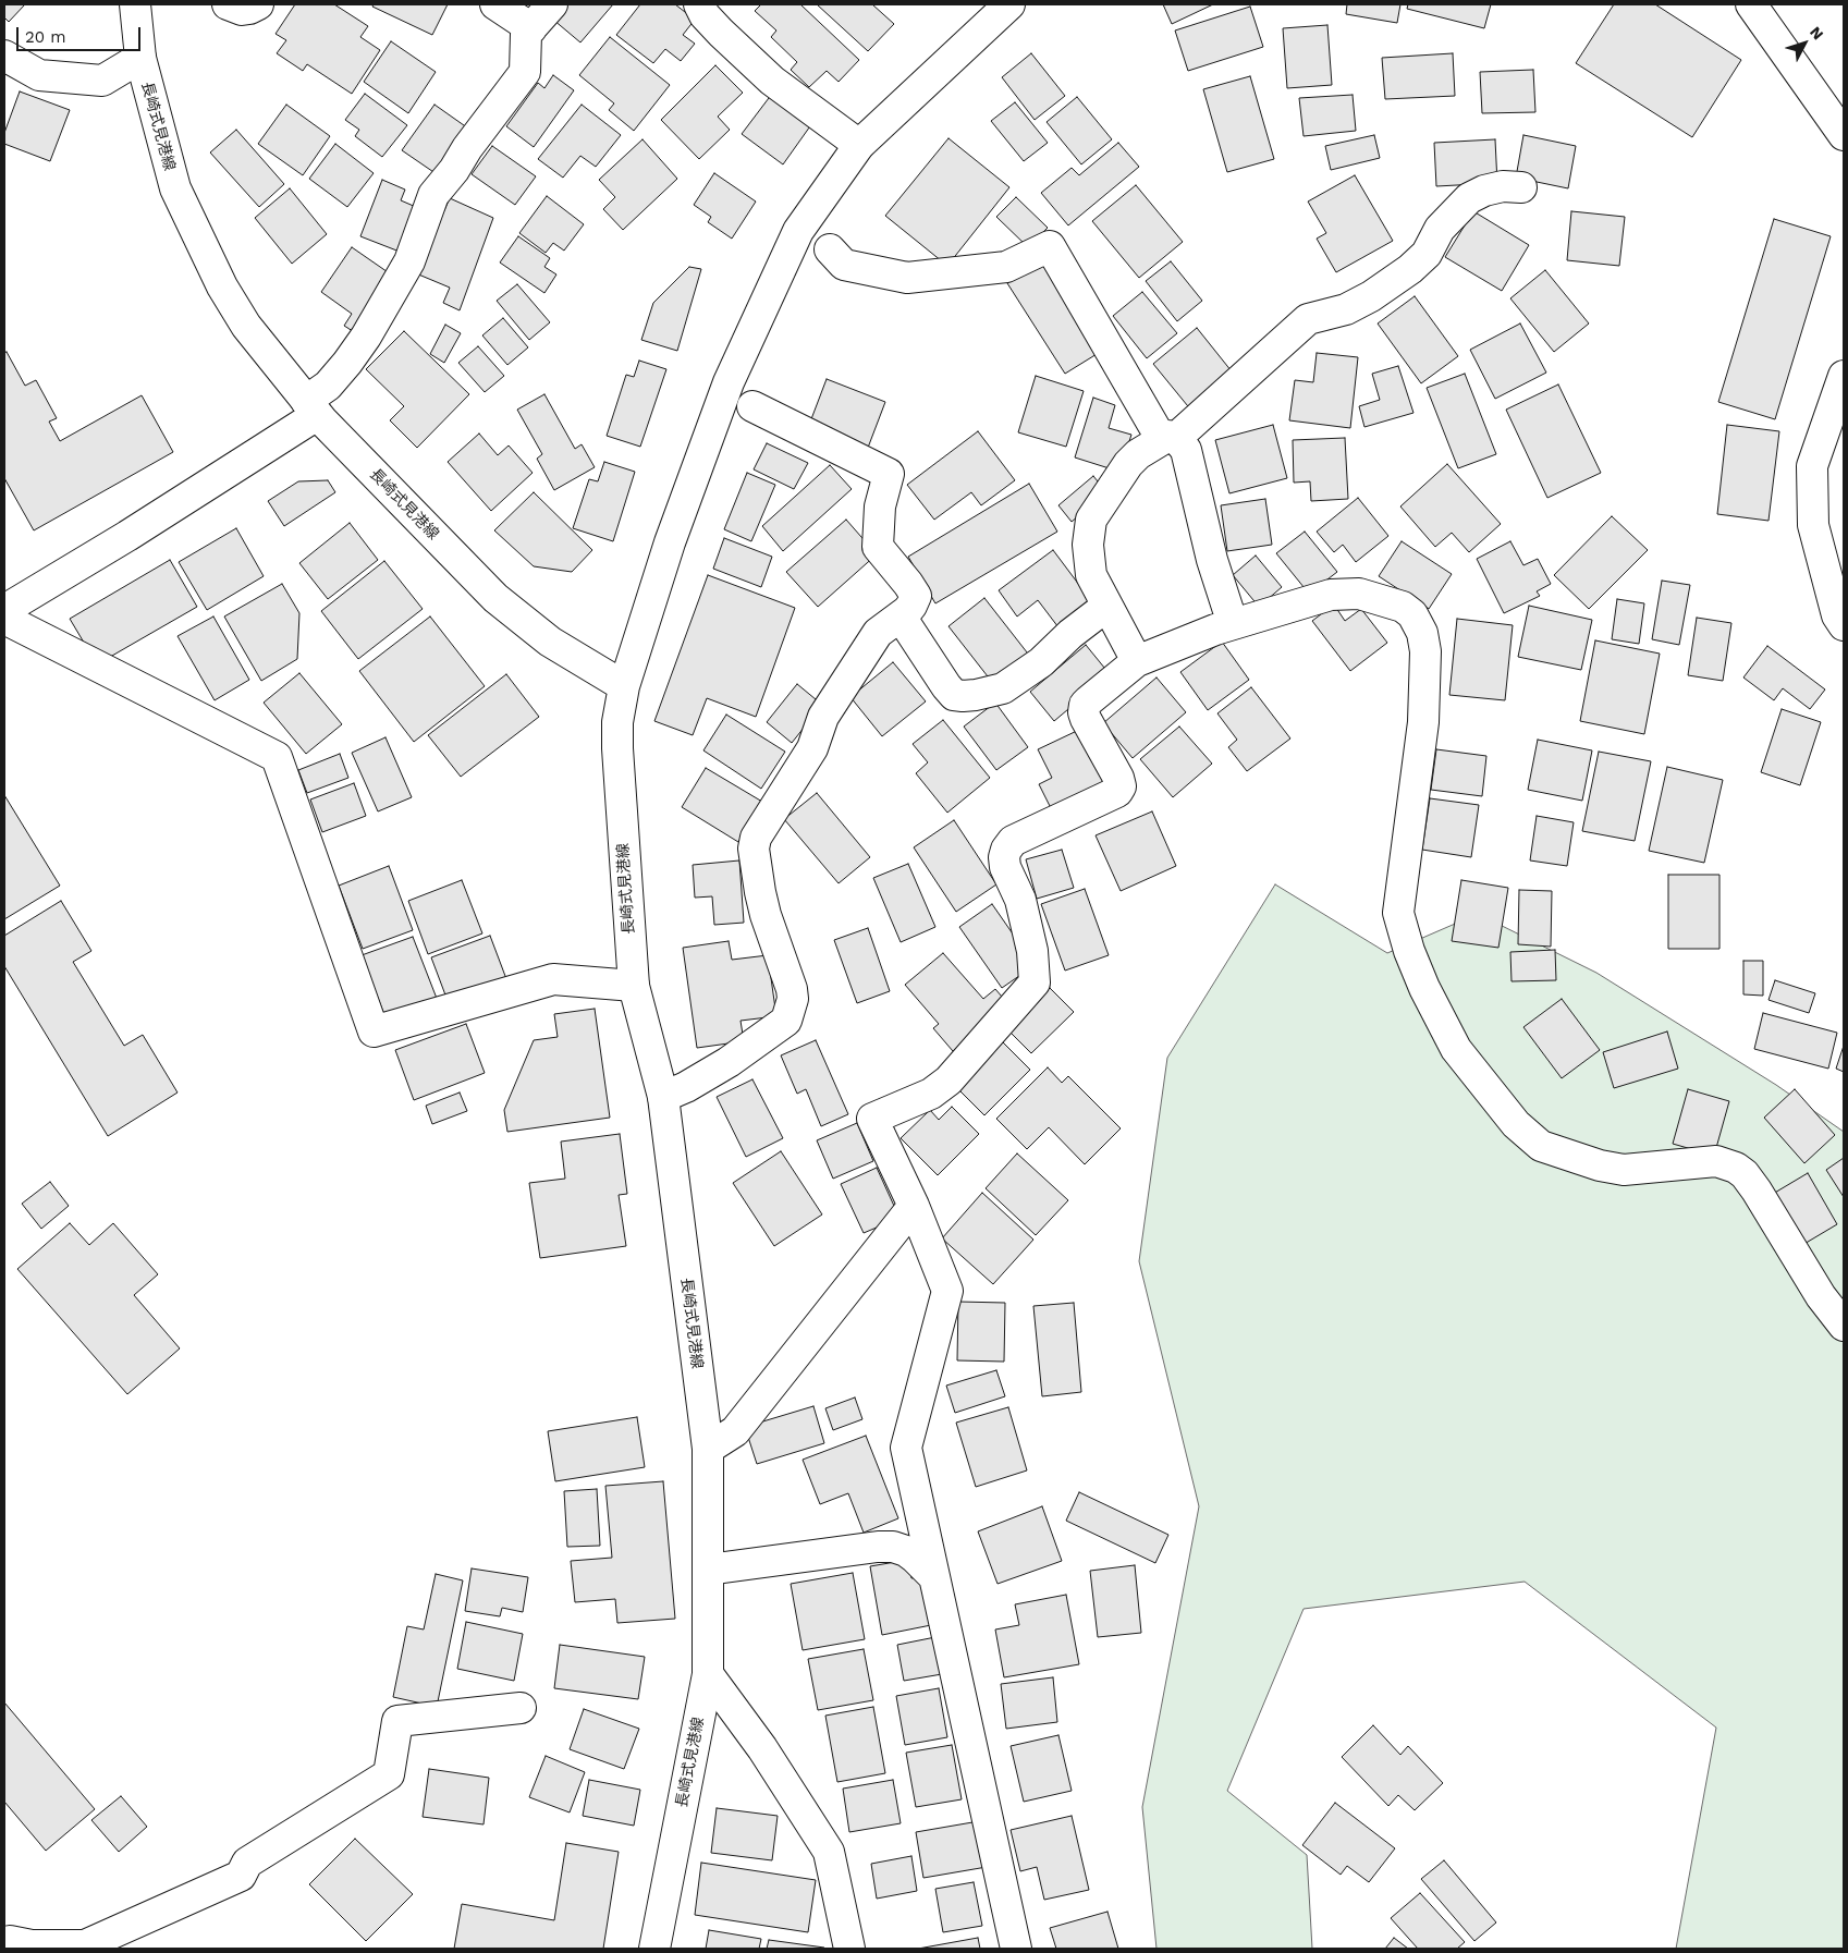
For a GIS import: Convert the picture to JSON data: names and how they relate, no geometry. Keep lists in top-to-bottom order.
{
  "streets": {
    "street": ["長崎式見港線"]
  },
  "scale_bar": "20 m",
  "north": "top right"
}
